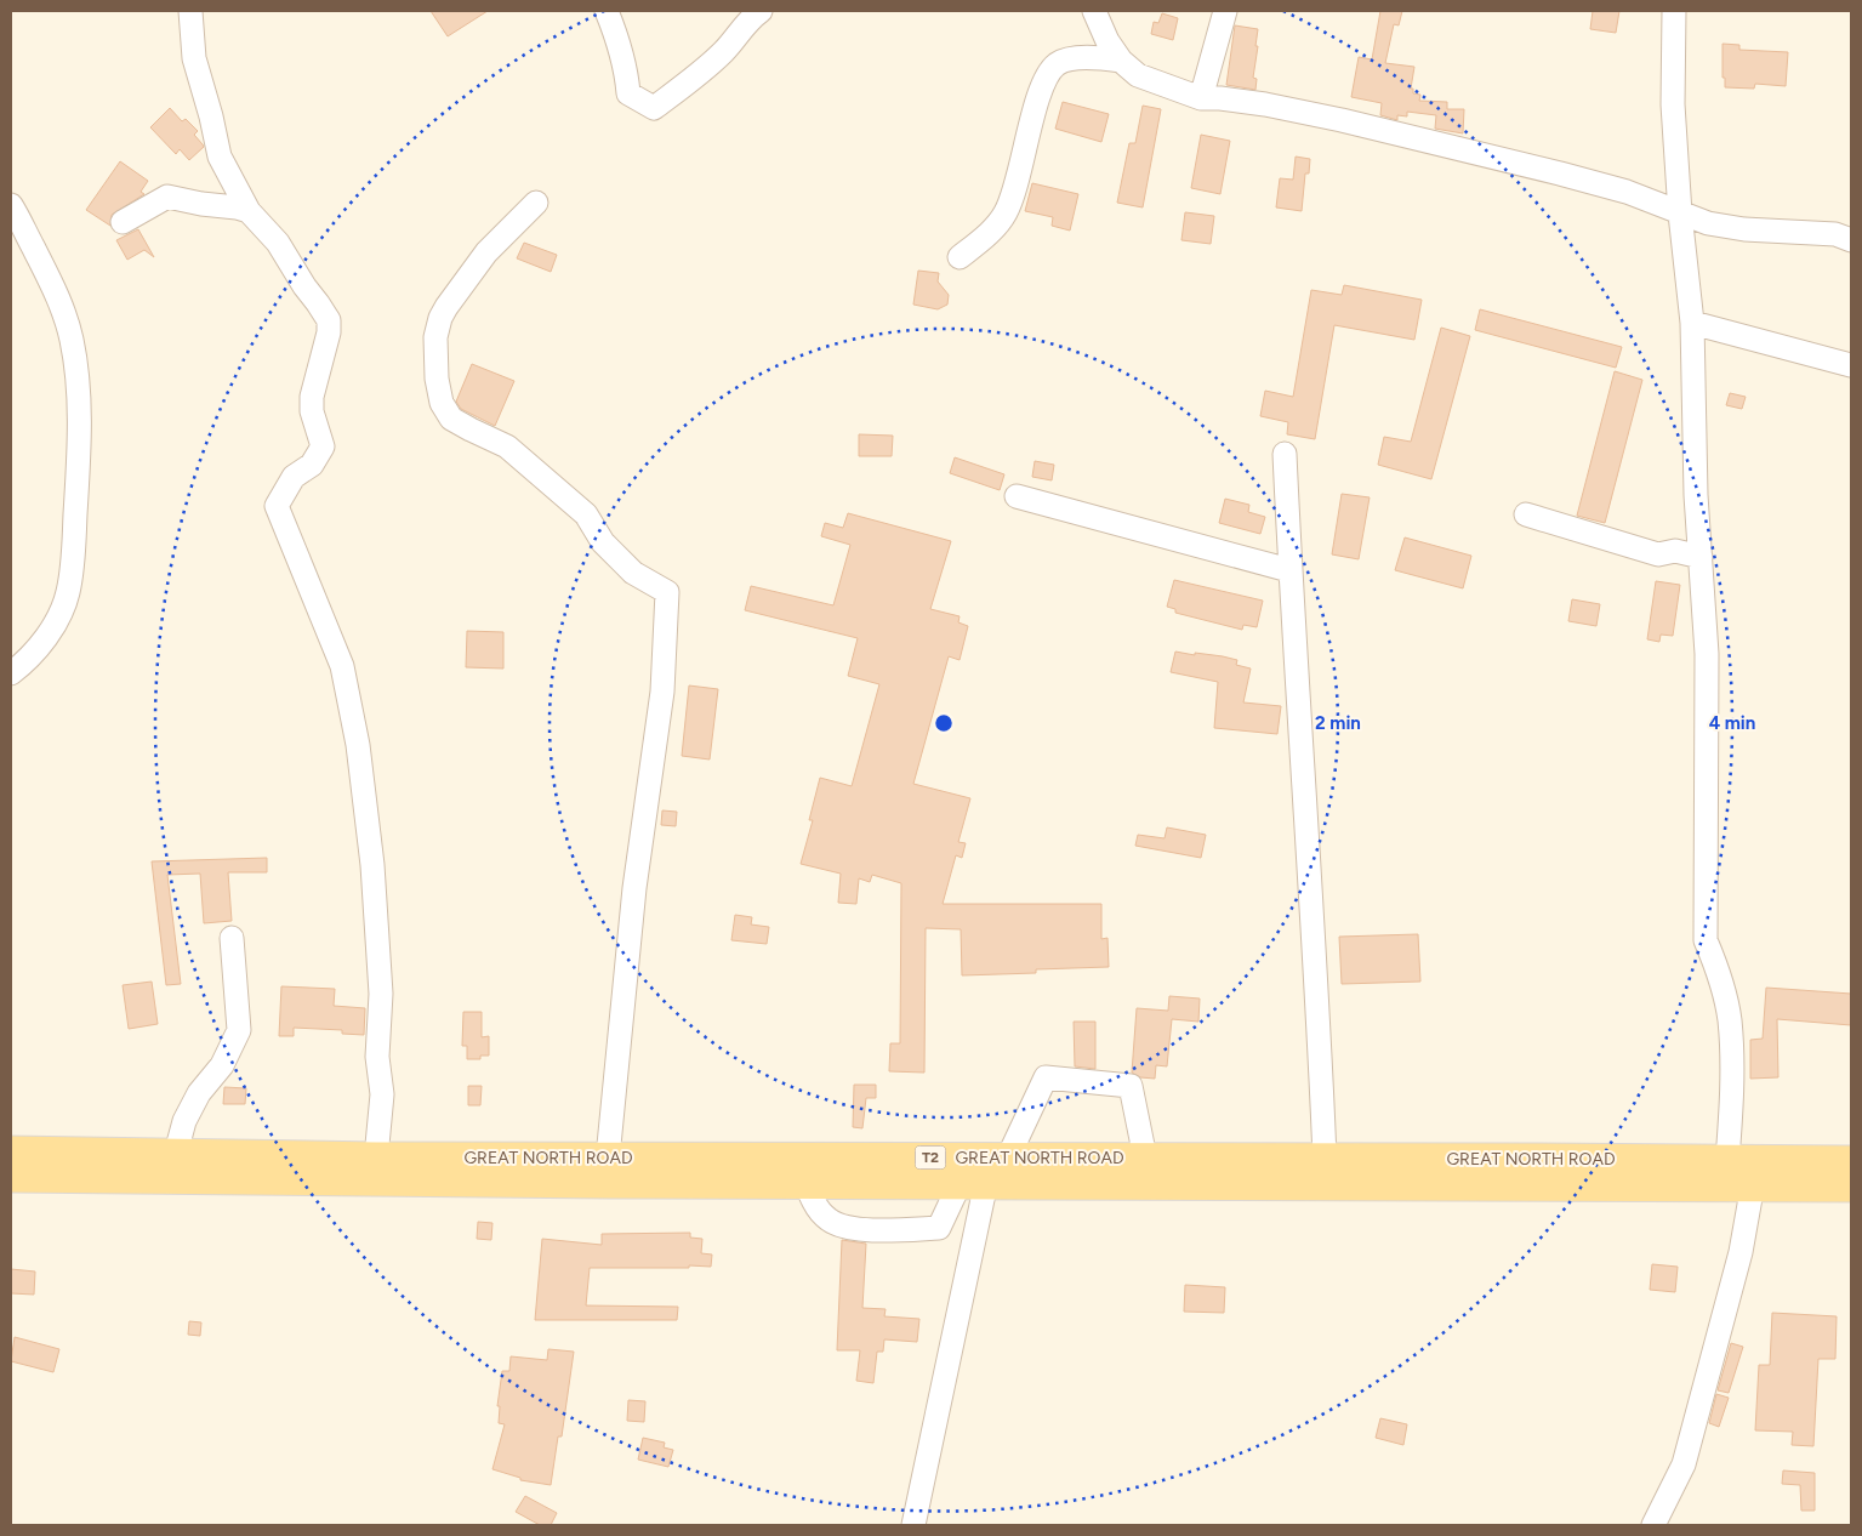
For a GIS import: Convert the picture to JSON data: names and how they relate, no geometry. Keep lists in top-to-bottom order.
{
  "streets": {
    "main road": ["GREAT NORTH ROAD", "T2"]
  },
  "rings": ["2 min", "4 min"]
}
